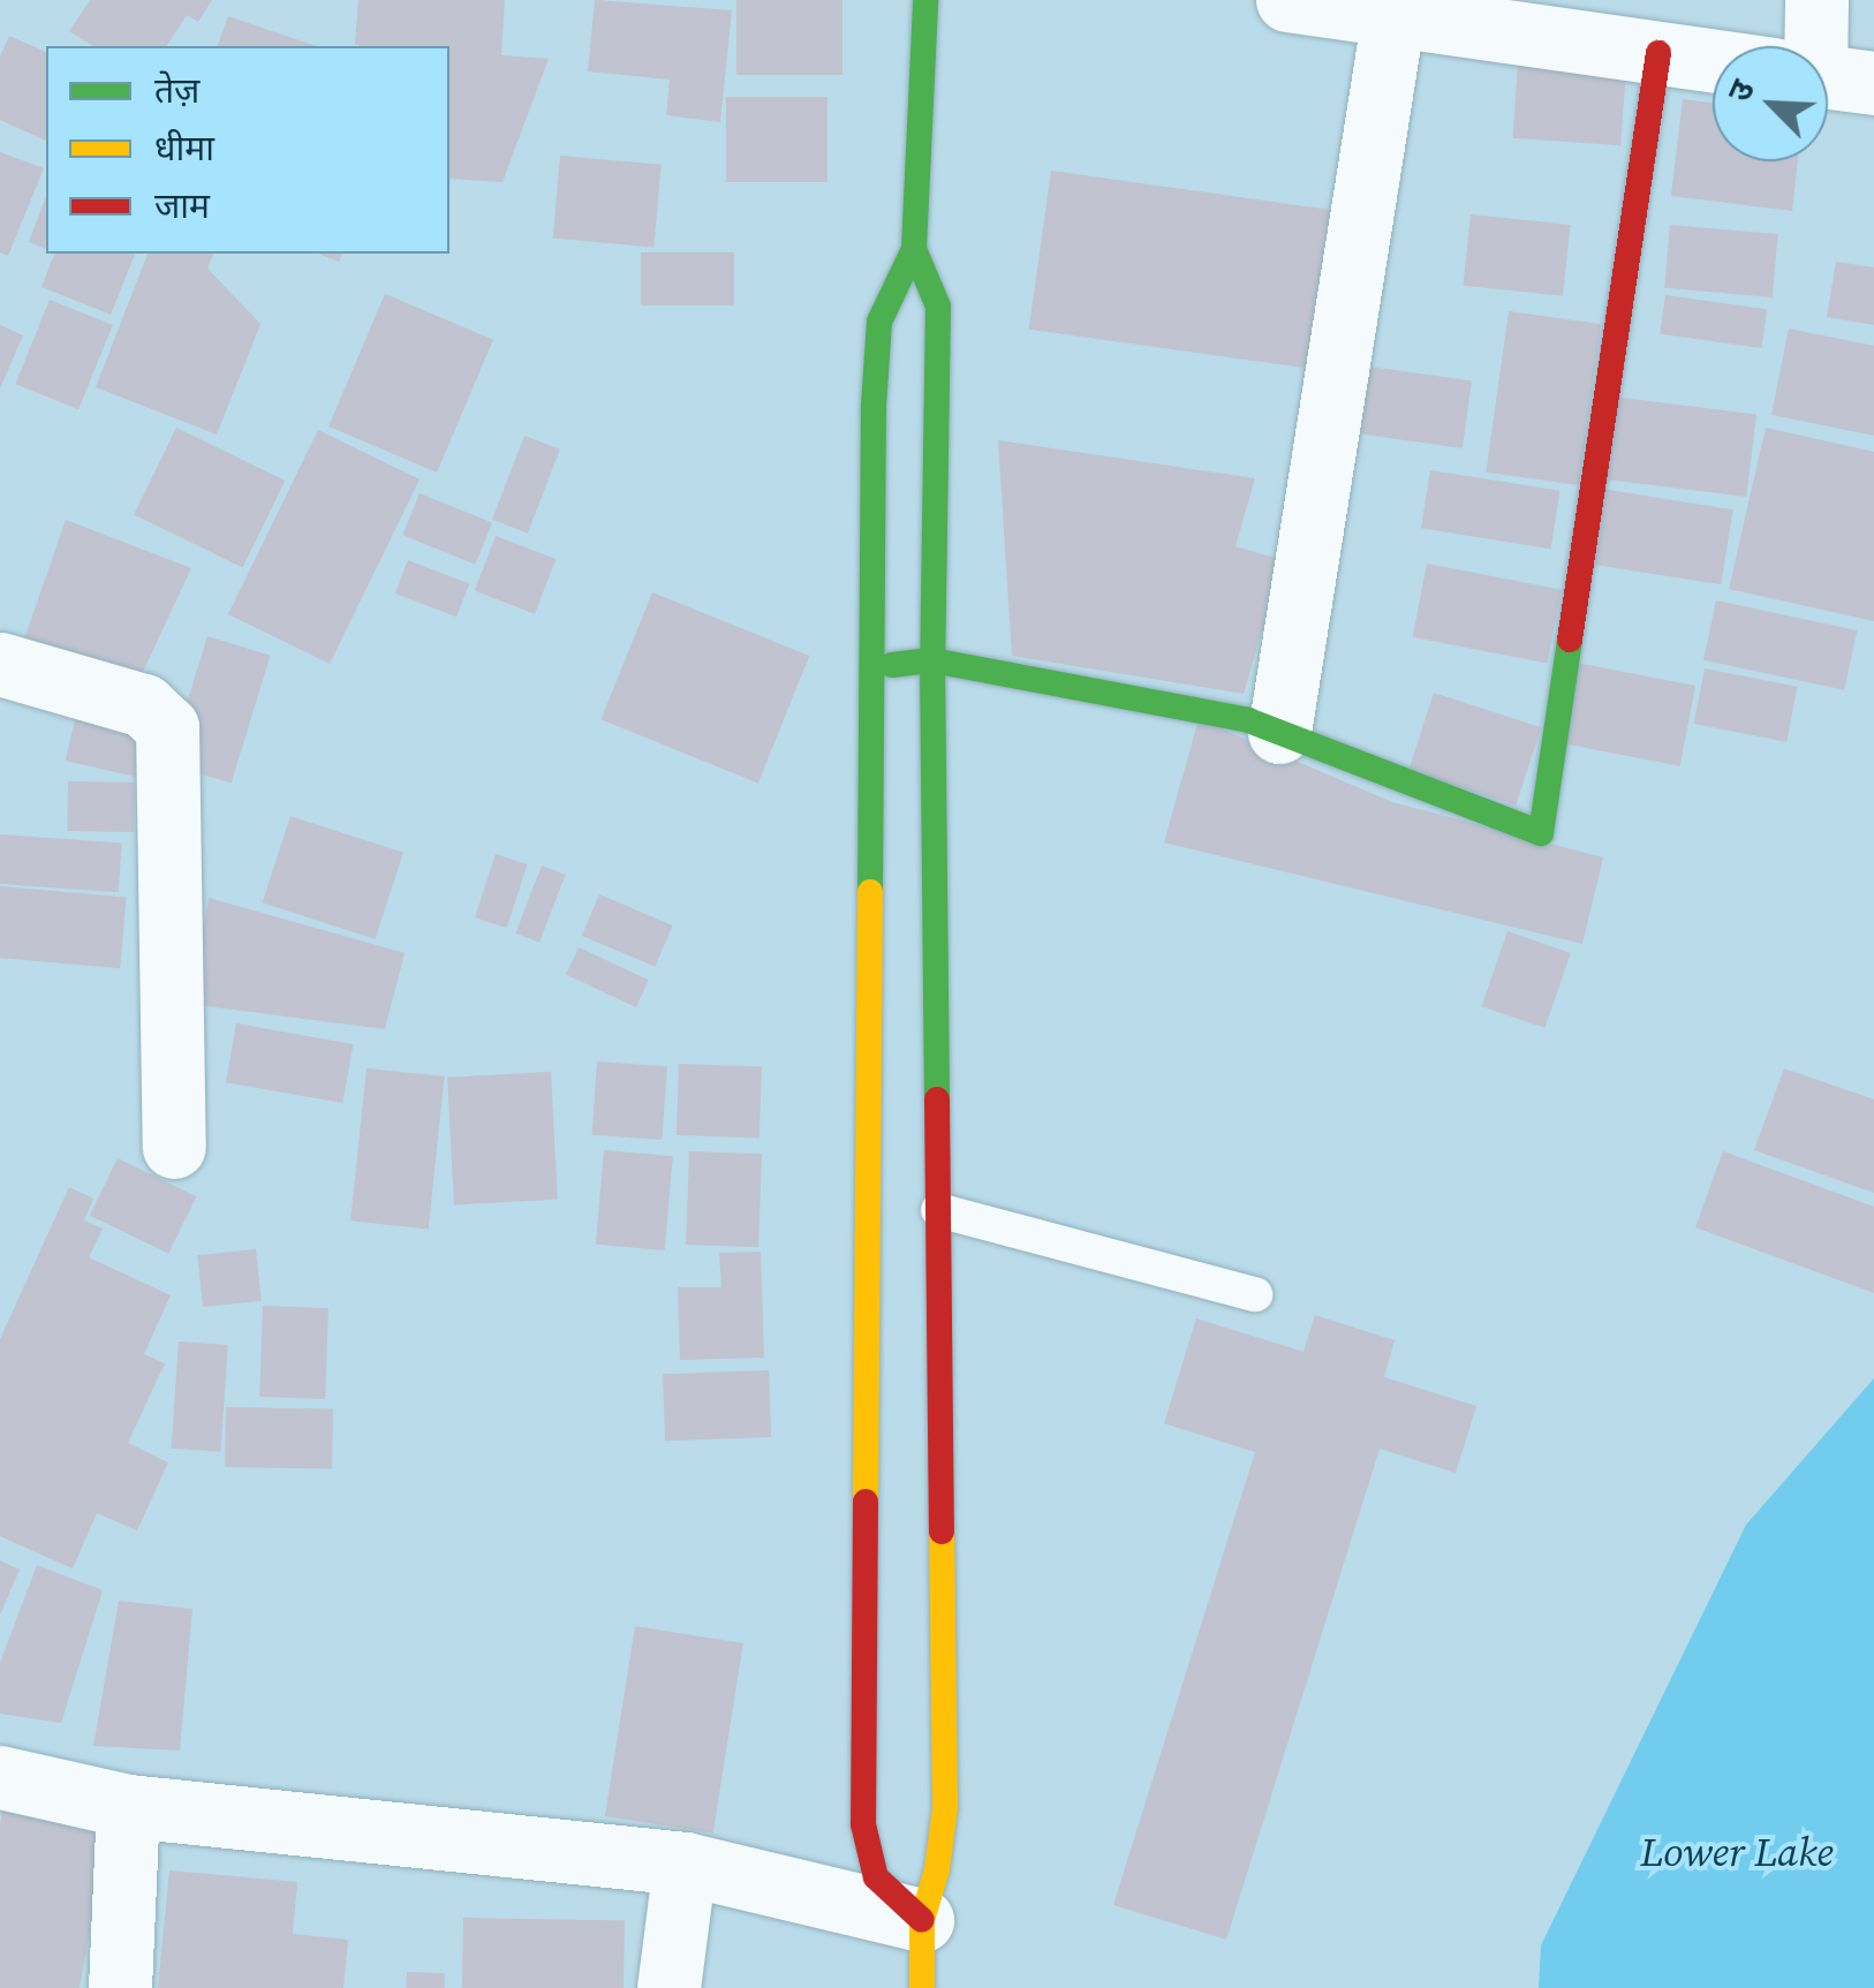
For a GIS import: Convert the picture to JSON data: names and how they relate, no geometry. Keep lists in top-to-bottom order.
{
  "water": ["Lower Lake"],
  "legend": ["तेज़", "धीमा", "जाम"],
  "north": "top left"
}
